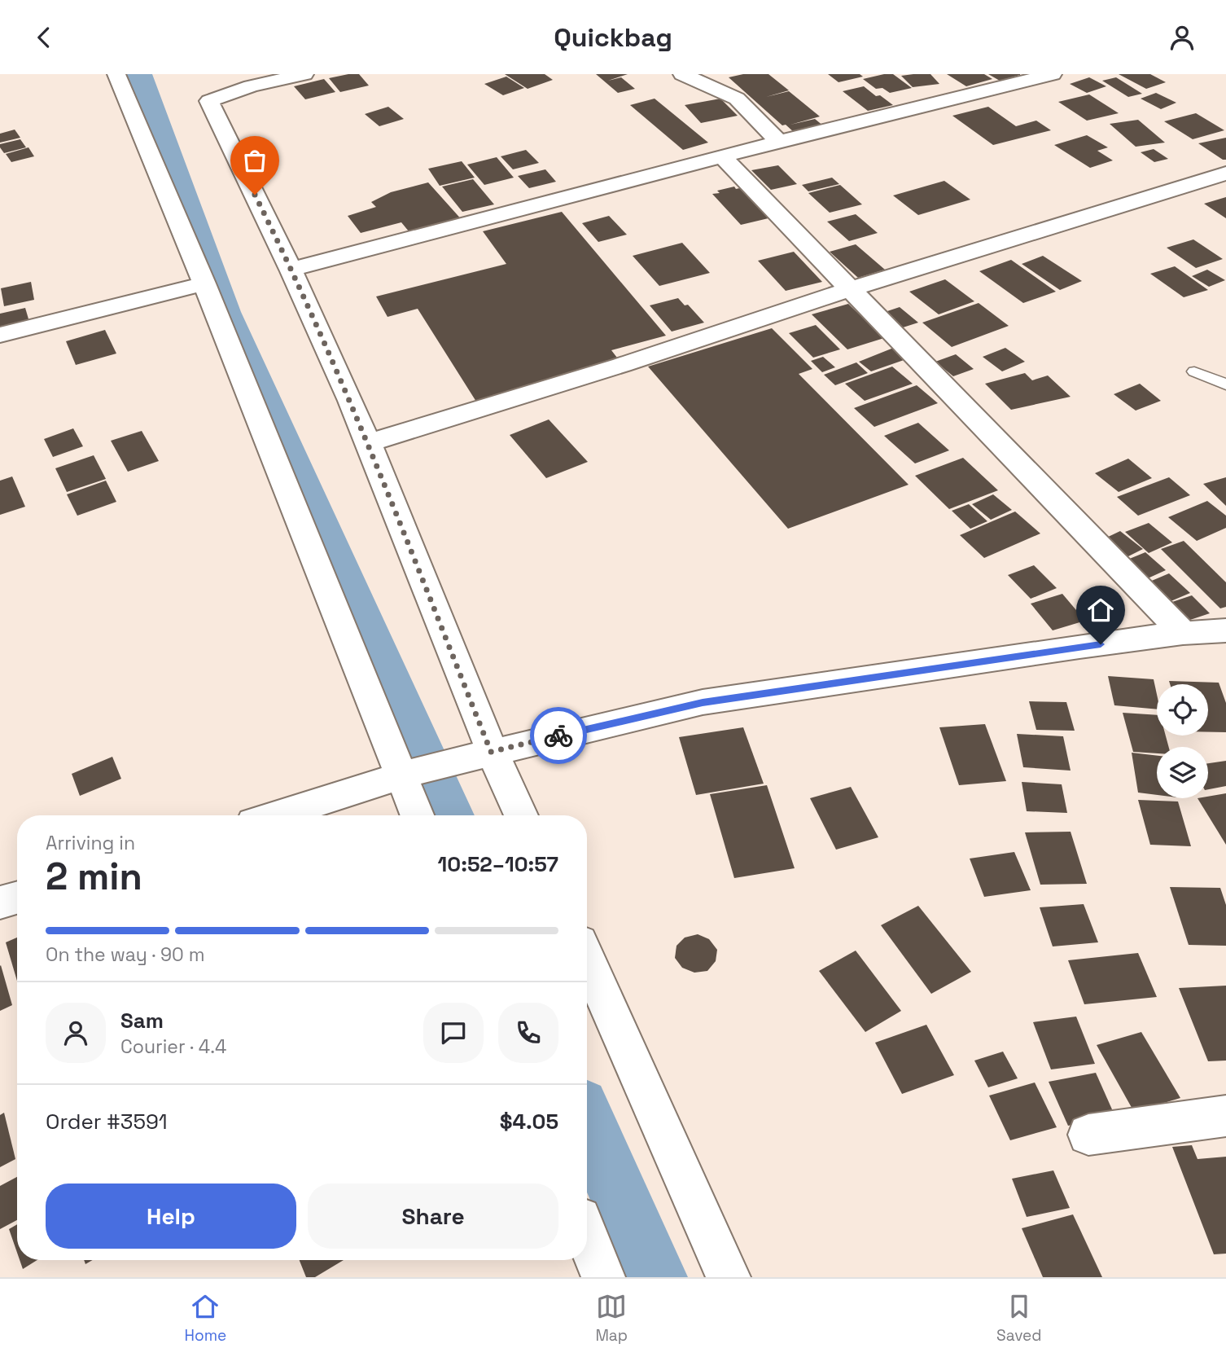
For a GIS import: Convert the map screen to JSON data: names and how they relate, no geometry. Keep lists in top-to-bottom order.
{
  "page": {
    "header": "Quickbag",
    "heading": ["2 min", "Arriving in", "10:52–10:57"],
    "panel": [
      "Sam",
      "Courier · 4.4",
      "Order #3591",
      "$4.05"
    ],
    "bar": "On the way · 90 m",
    "buttons": ["Help", "Share"],
    "tabs": ["Home", "Map", "Saved"]
  }
}
